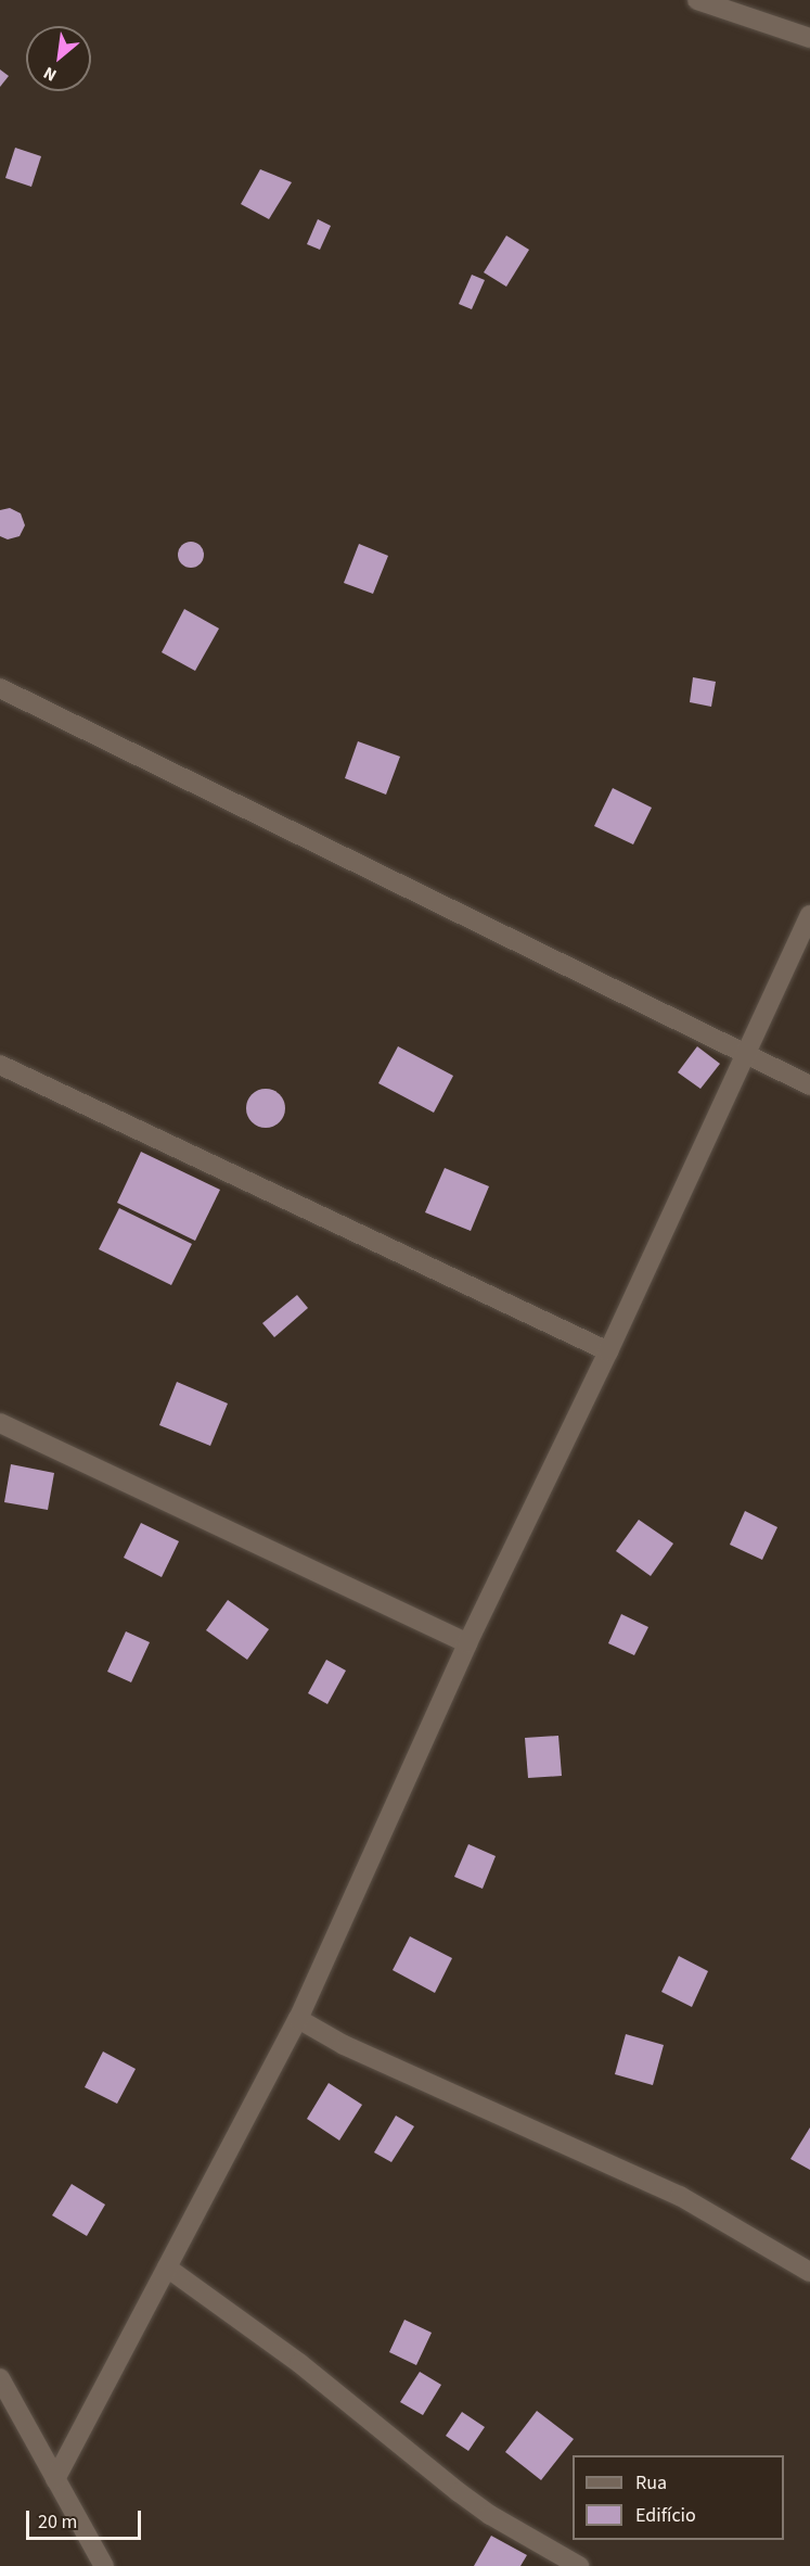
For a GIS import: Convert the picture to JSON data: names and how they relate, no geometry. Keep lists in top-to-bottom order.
{
  "legend": ["Rua", "Edifício"],
  "scale_bar": "20 m",
  "north": "bottom left"
}
